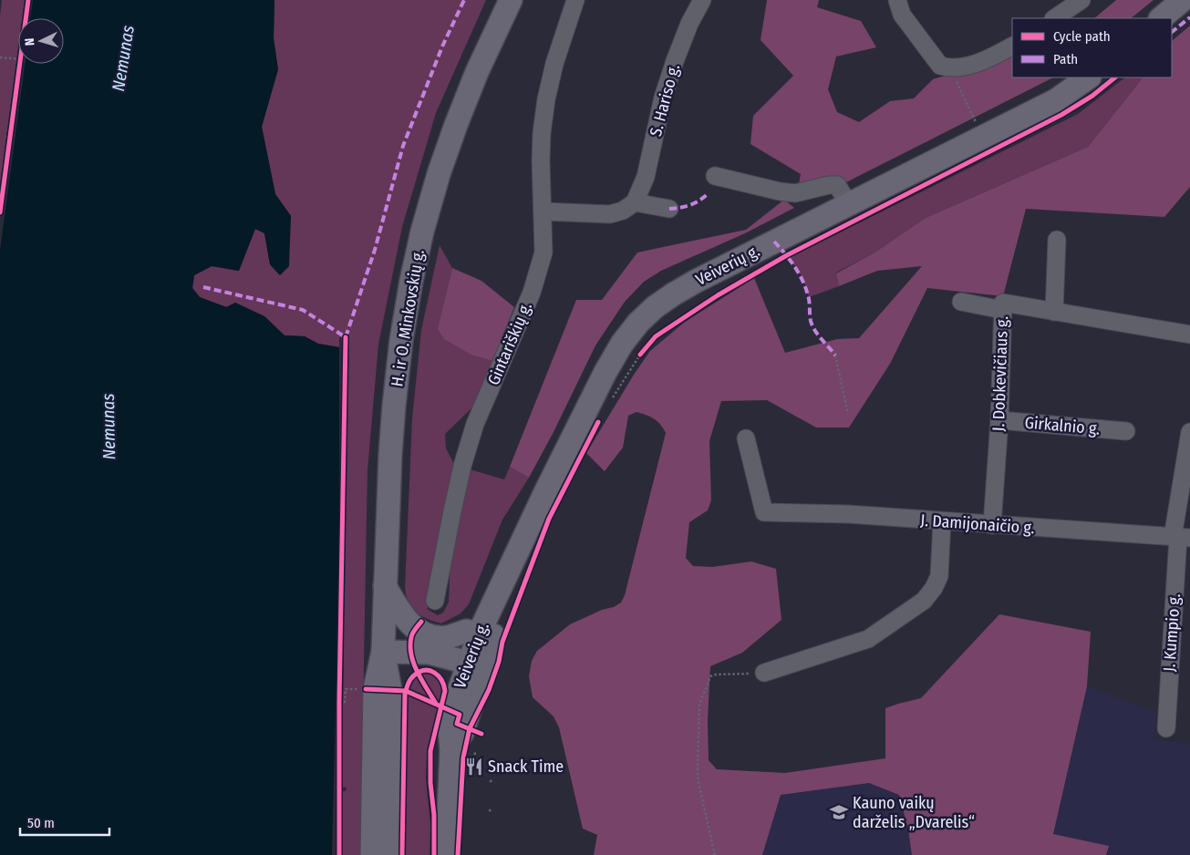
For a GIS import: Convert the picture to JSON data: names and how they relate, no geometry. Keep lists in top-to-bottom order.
{
  "streets": {
    "main road": ["Veiverių g.", "H. ir O. Minkovskių g."],
    "street": [
      "S. Hariso g.",
      "Gintariškių g.",
      "J. Dobkevičiaus g.",
      "Girkalnio g.",
      "J. Damijonaičio g.",
      "J. Kumpio g."
    ]
  },
  "crossings": [
    ["J. Dobkevičiaus g.", "Girkalnio g."],
    ["J. Dobkevičiaus g.", "J. Damijonaičio g."],
    ["J. Damijonaičio g.", "J. Kumpio g."]
  ],
  "water": ["Nemunas"],
  "places": {
    "restaurant": ["Snack Time"],
    "school or university": ["Kauno vaikų darželis „Dvarelis“"]
  },
  "legend": ["Cycle path", "Path"],
  "scale_bar": "50 m",
  "north": "left"
}
